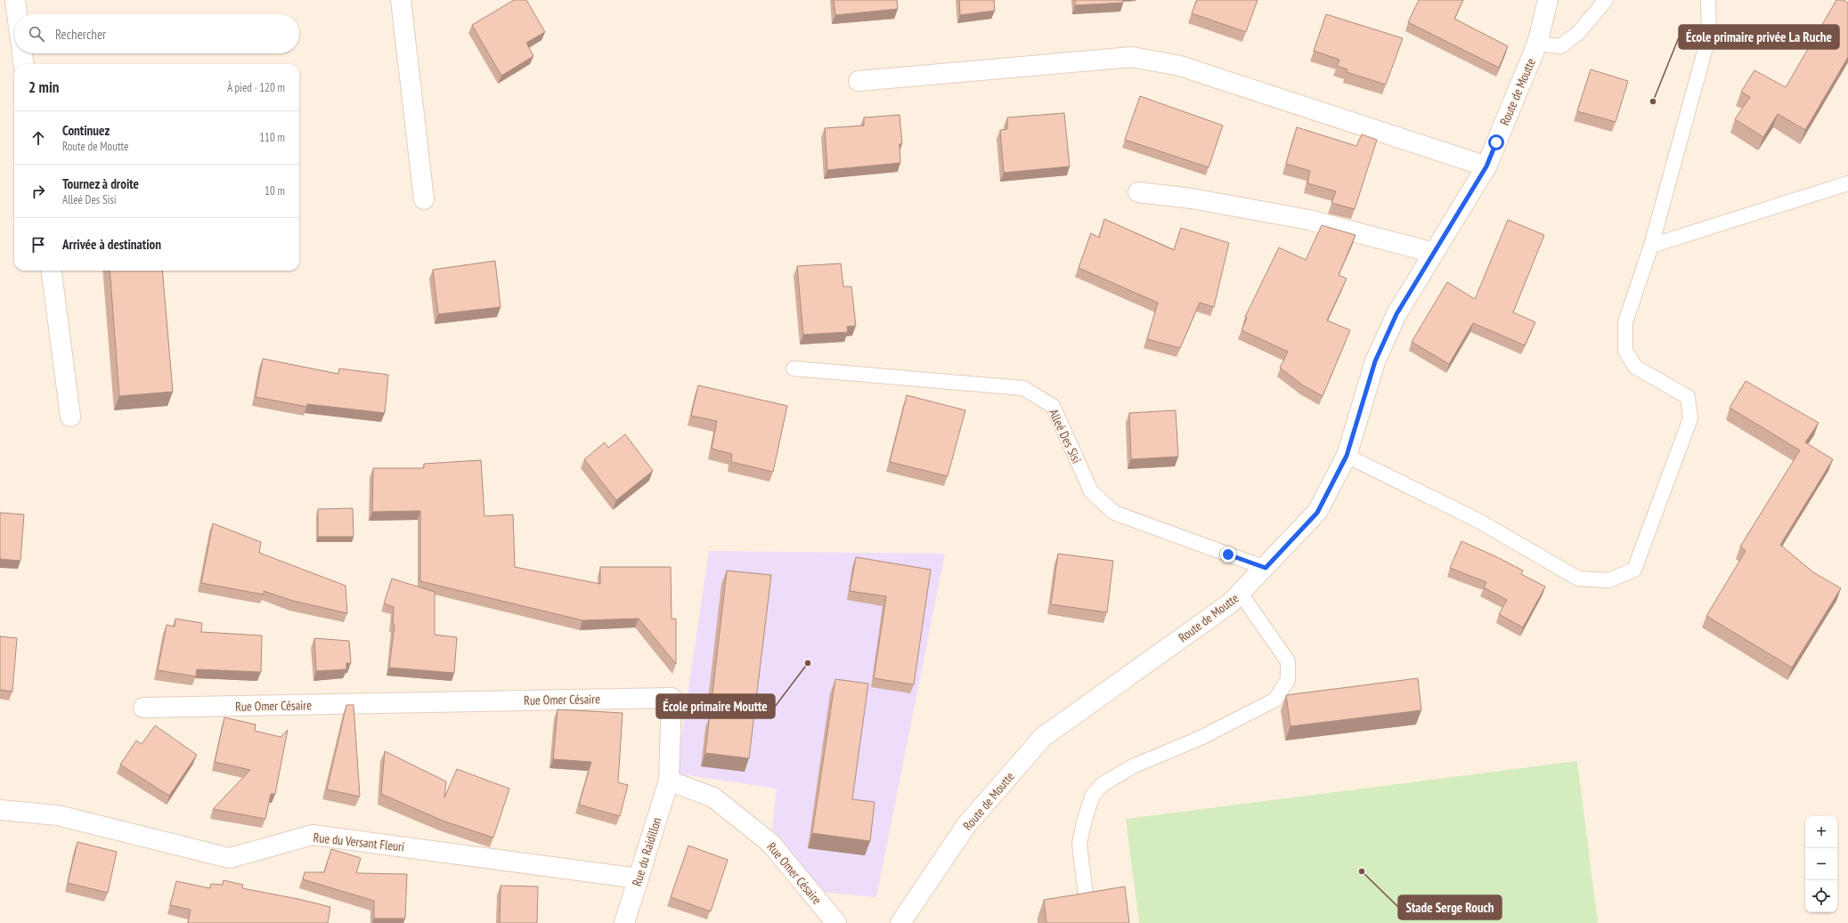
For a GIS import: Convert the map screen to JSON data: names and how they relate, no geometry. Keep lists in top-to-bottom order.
{
  "streets": {
    "street": [
      "Route de Moutte",
      "Rue Omer Césaire",
      "Rue du Versant Fleuri",
      "Rue du Raidillon"
    ],
    "lane": ["Alleé Des Sisi"]
  },
  "crossings": [
    ["Route de Moutte", "Alleé Des Sisi"],
    ["Rue Omer Césaire", "Rue du Raidillon"],
    ["Rue du Versant Fleuri", "Rue du Raidillon"]
  ],
  "places": ["École primaire privée La Ruche", "École primaire Moutte", "Stade Serge Rouch"],
  "page": {
    "search": "Rechercher",
    "heading": ["2 min", "À pied · 120 m"],
    "list": [
      ["Continuez", "Route de Moutte", "110 m"],
      ["Tournez à droite", "Alleé Des Sisi", "10 m"],
      "Arrivée à destination"
    ],
    "map_buttons": ["+", "−"]
  }
}
